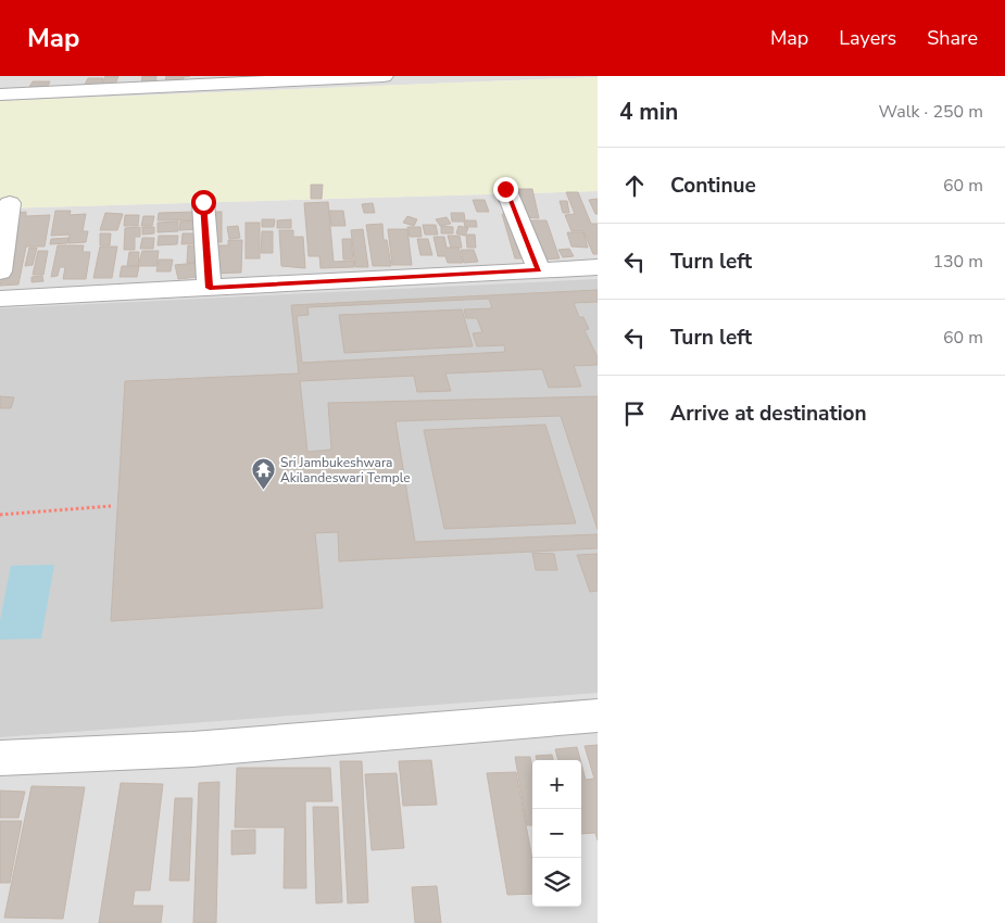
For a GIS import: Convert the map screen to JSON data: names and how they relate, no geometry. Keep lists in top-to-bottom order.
{
  "places": {
    "temple": ["Sri Jambukeshwara Akilandeswari Temple"]
  },
  "page": {
    "header": "Map",
    "nav": ["Map", "Layers", "Share"],
    "heading": ["4 min", "Walk · 250 m"],
    "list": [
      ["Continue", "60 m"],
      ["Turn left", "130 m"],
      ["Turn left", "60 m"],
      "Arrive at destination"
    ],
    "map_buttons": ["+", "−"]
  }
}
